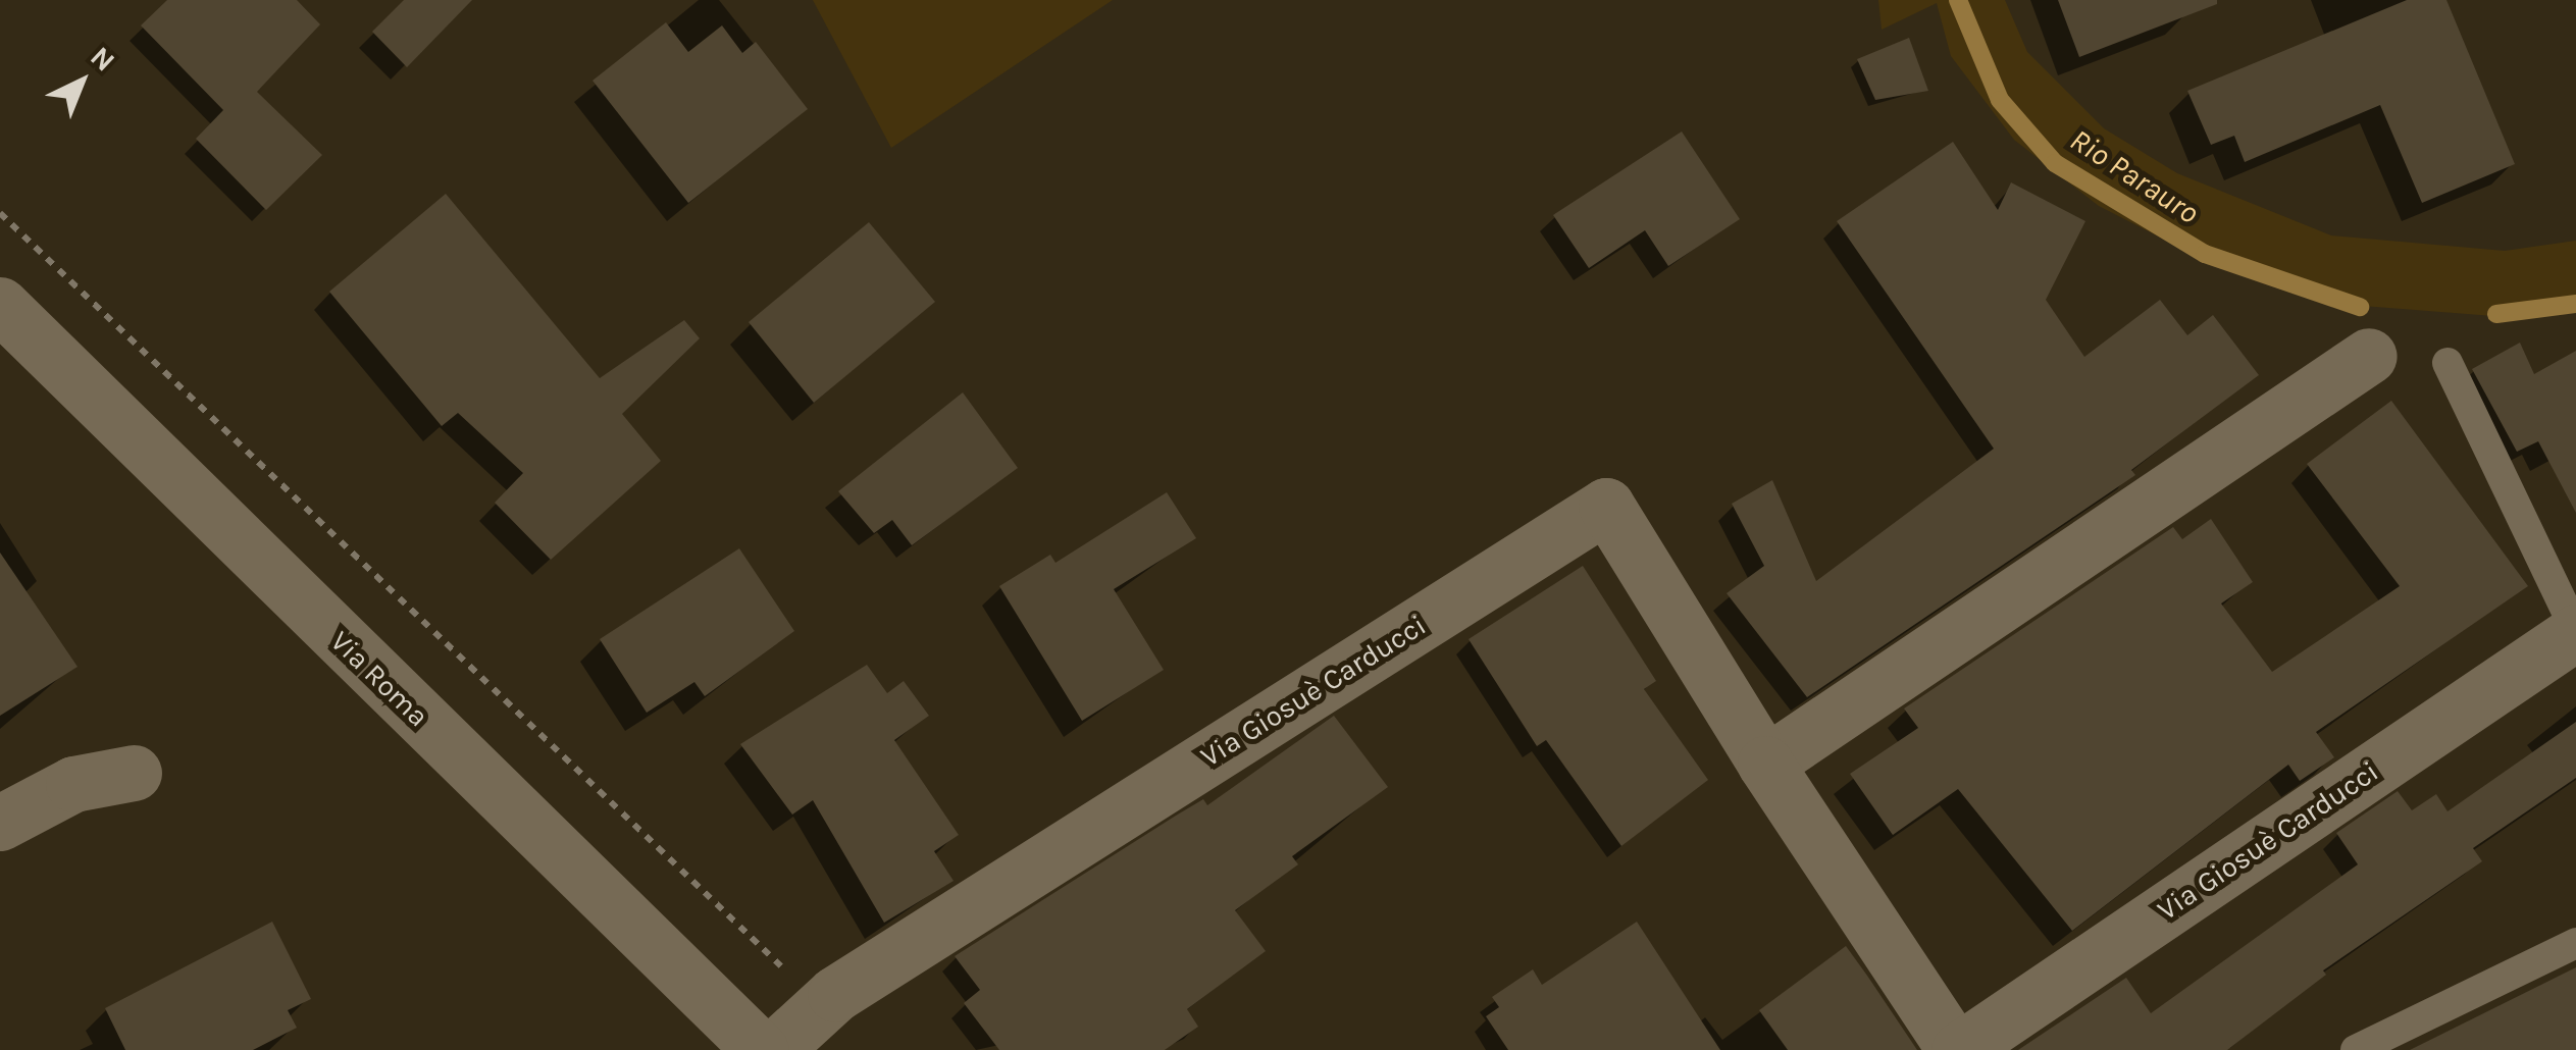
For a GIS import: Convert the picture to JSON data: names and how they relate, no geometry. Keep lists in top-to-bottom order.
{
  "streets": {
    "street": ["Via Roma", "Via Giosuè Carducci"]
  },
  "water": ["Rio Parauro"],
  "north": "top right"
}
